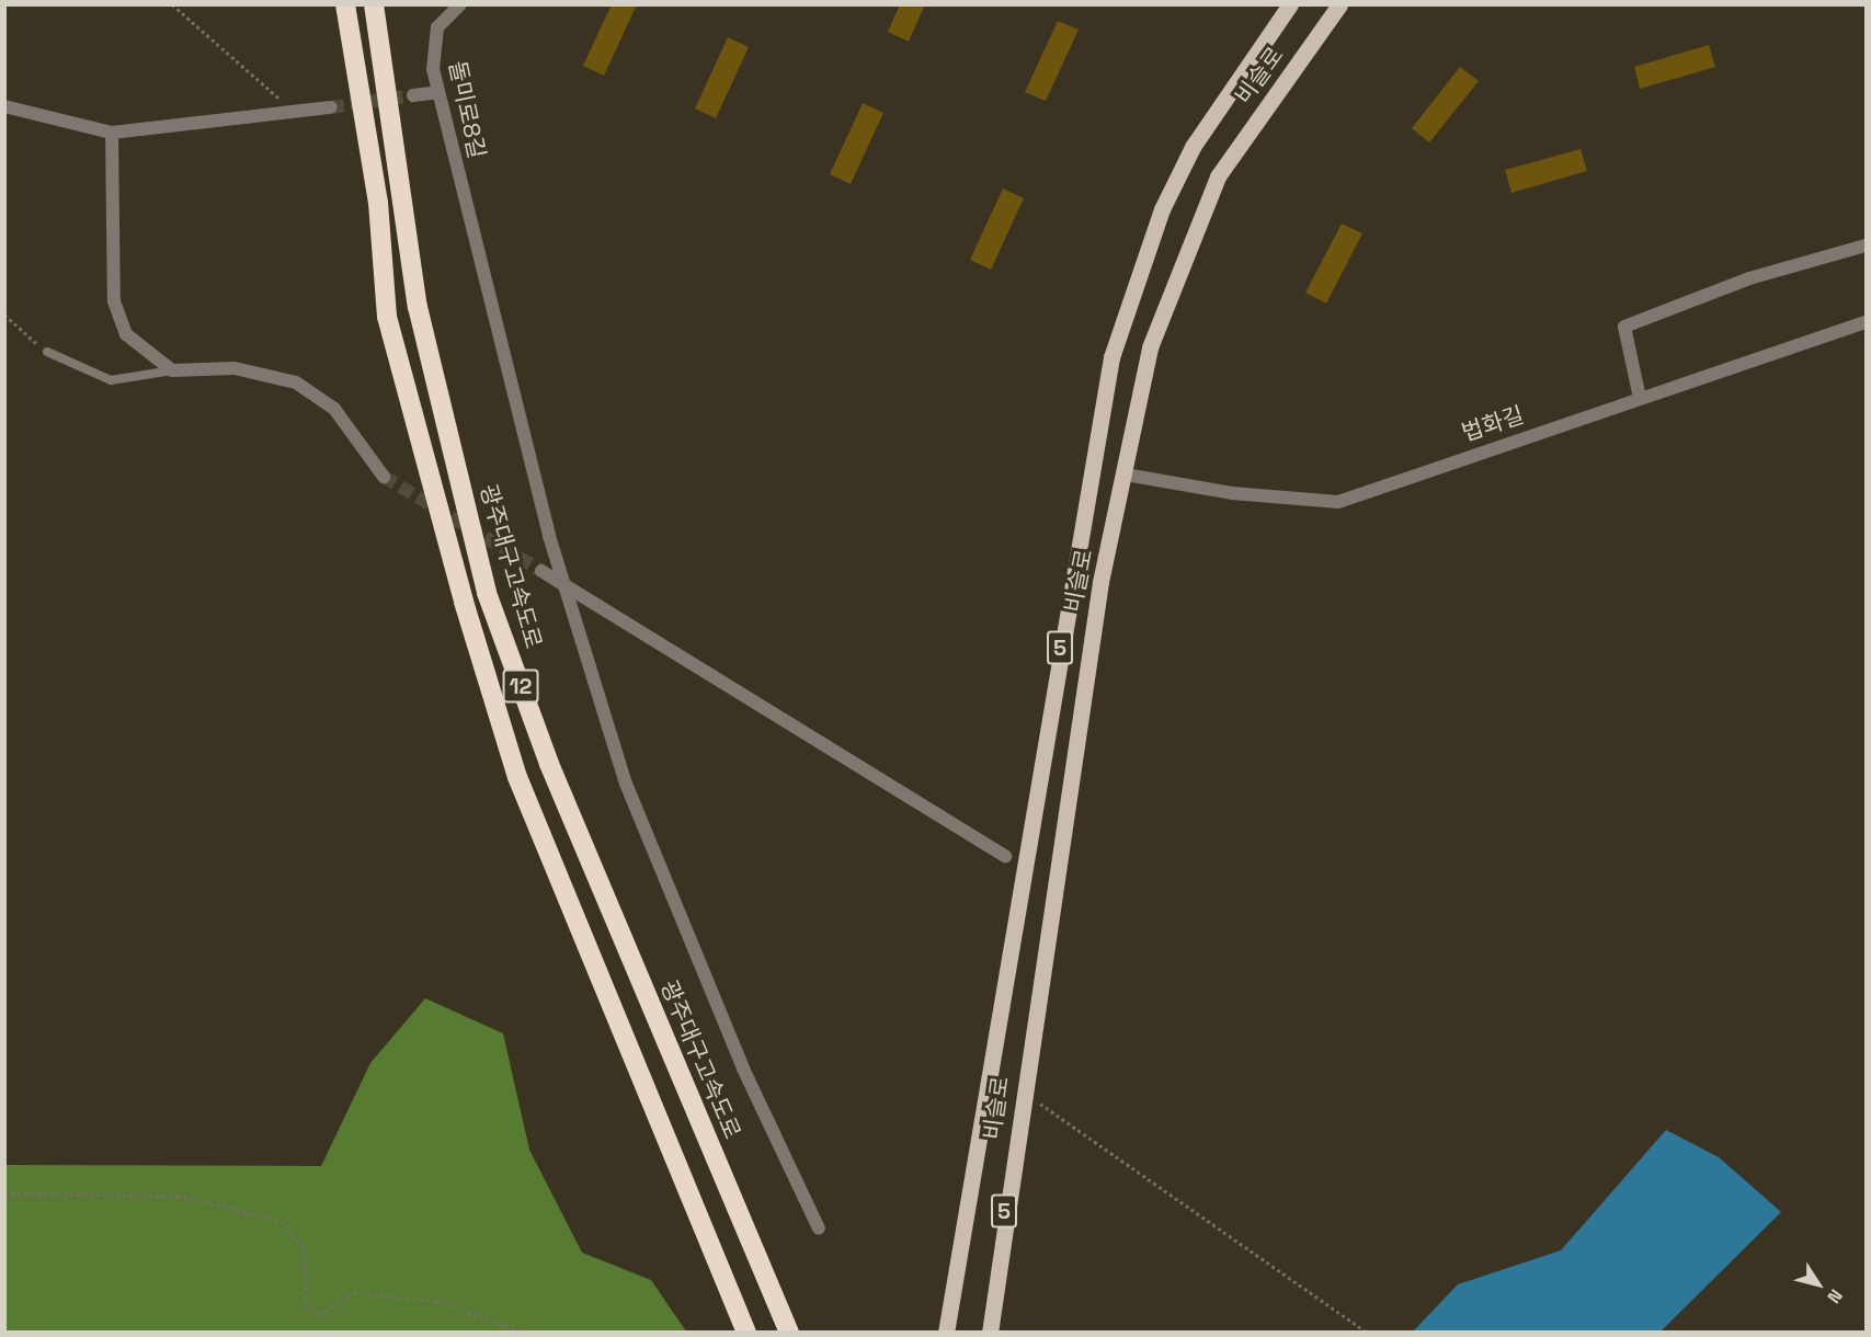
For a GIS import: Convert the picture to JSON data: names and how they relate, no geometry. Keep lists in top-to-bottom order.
{
  "streets": {
    "highway": ["광주대구고속도로", "12"],
    "main road": ["비슬로", "5"],
    "street": ["돌미로8길", "법화길"]
  },
  "crossings": [
    ["비슬로", "법화길"]
  ],
  "north": "bottom right"
}
